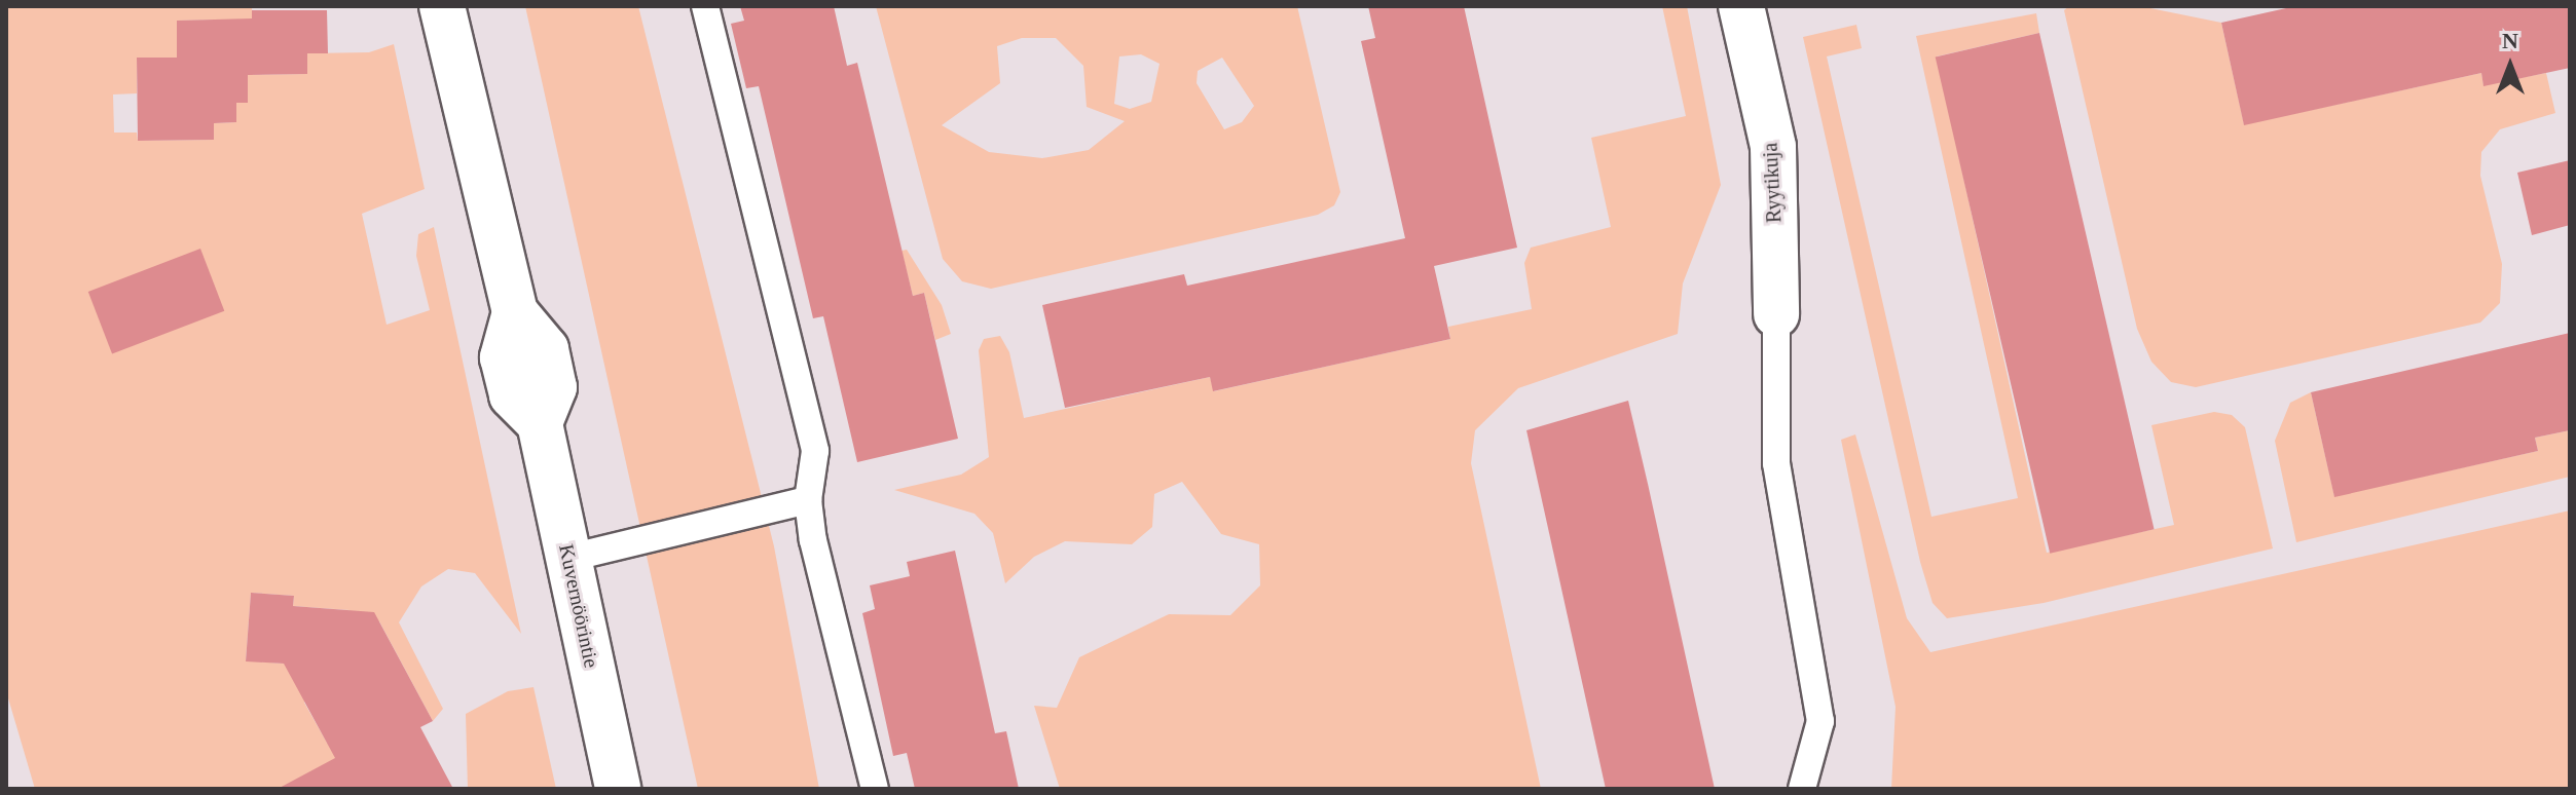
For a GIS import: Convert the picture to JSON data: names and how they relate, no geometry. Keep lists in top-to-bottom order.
{
  "streets": {
    "street": ["Ryytikuja", "Kuvernöörintie"]
  },
  "north": "top"
}
